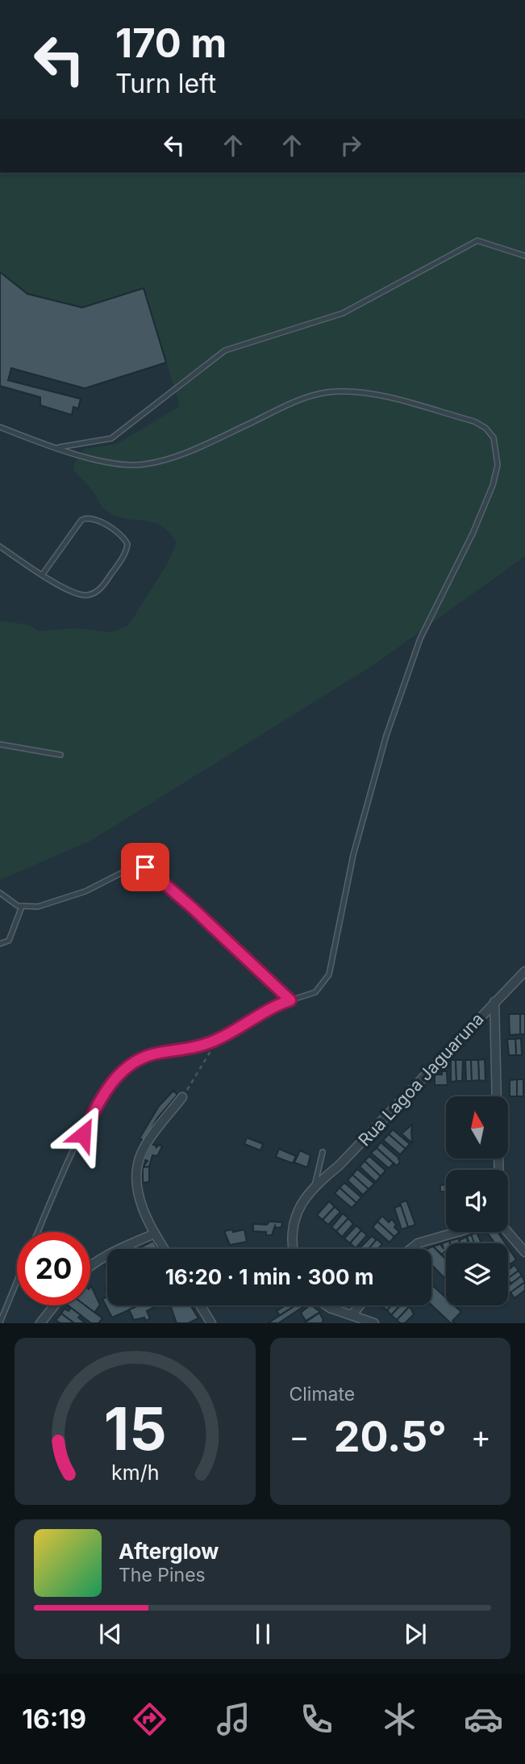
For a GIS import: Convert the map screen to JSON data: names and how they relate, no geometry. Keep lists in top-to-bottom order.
{
  "streets": {
    "street": ["Rua Lagoa Jaguaruna"]
  },
  "north": "top",
  "page": {
    "turn": ["170 m", "Turn left"],
    "limit": "20",
    "trip": "16:20 · 1 min · 300 m",
    "tile": "Climate",
    "heat": ["−", "20.5°", "+"],
    "song": ["Afterglow", "The Pines"],
    "tabs": "16:19",
    "gauge": ["15", "km/h"]
  }
}
